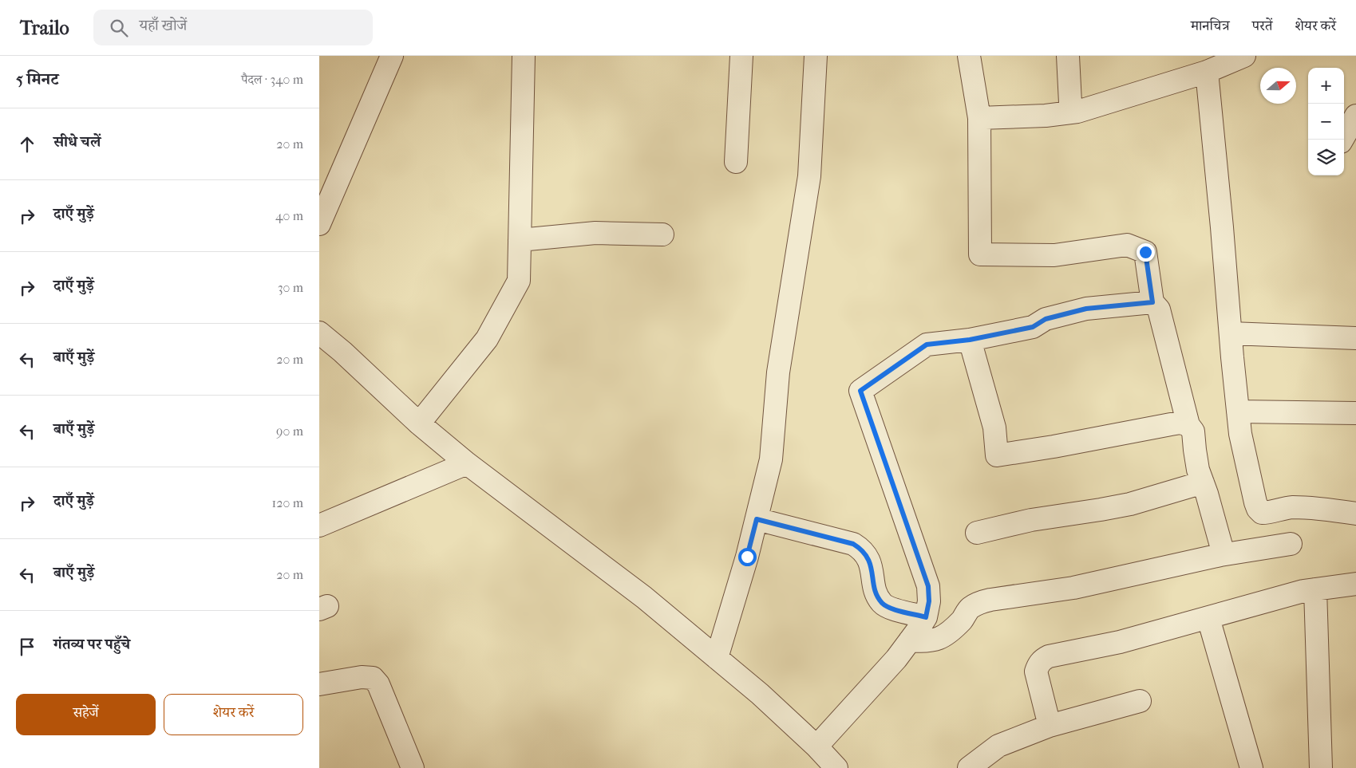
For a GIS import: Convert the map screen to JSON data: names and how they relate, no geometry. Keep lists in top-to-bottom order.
{
  "north": "right",
  "page": {
    "header": "Trailo",
    "search": "यहाँ खोजें",
    "nav": ["मानचित्र", "परतें", "शेयर करें"],
    "heading": ["5 मिनट", "पैदल · 340 m"],
    "map_buttons": ["+", "−"],
    "list": [
      ["सीधे चलें", "20 m"],
      ["दाएँ मुड़ें", "40 m"],
      ["दाएँ मुड़ें", "30 m"],
      ["बाएँ मुड़ें", "20 m"],
      ["बाएँ मुड़ें", "90 m"],
      ["दाएँ मुड़ें", "120 m"],
      ["बाएँ मुड़ें", "20 m"],
      "गंतव्य पर पहुँचे"
    ],
    "buttons": ["सहेजें", "शेयर करें"]
  }
}
